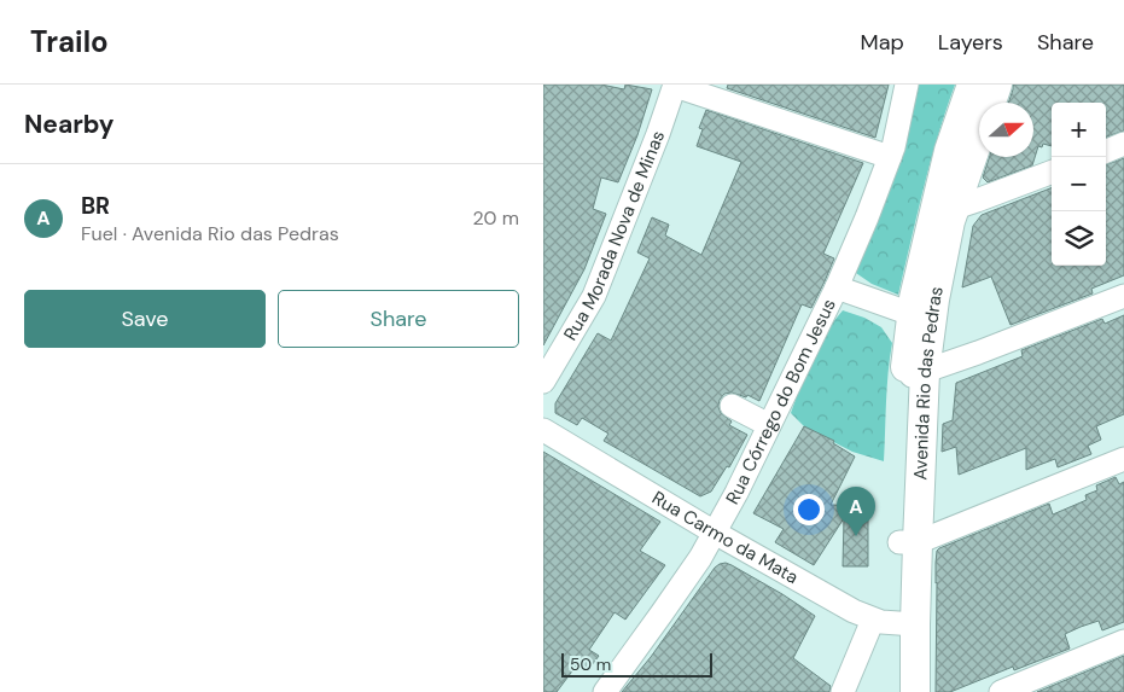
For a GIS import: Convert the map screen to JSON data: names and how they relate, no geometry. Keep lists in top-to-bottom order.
{
  "streets": {
    "main road": ["Avenida Rio das Pedras"],
    "street": ["Rua Morada Nova de Minas", "Rua Córrego do Bom Jesus", "Rua Carmo da Mata"]
  },
  "crossings": [
    ["Avenida Rio das Pedras", "Rua Carmo da Mata"],
    ["Rua Córrego do Bom Jesus", "Rua Carmo da Mata"]
  ],
  "scale_bar": "50 m",
  "north": "right",
  "page": {
    "header": "Trailo",
    "nav": ["Map", "Layers", "Share"],
    "heading": "Nearby",
    "map_buttons": ["+", "−"],
    "list": [
      {
        "mark": "A",
        "name": "BR",
        "note": "Fuel · Avenida Rio das Pedras",
        "value": "20 m"
      }
    ],
    "buttons": ["Save", "Share"],
    "pins": "A",
    "scale": "50 m"
  }
}
